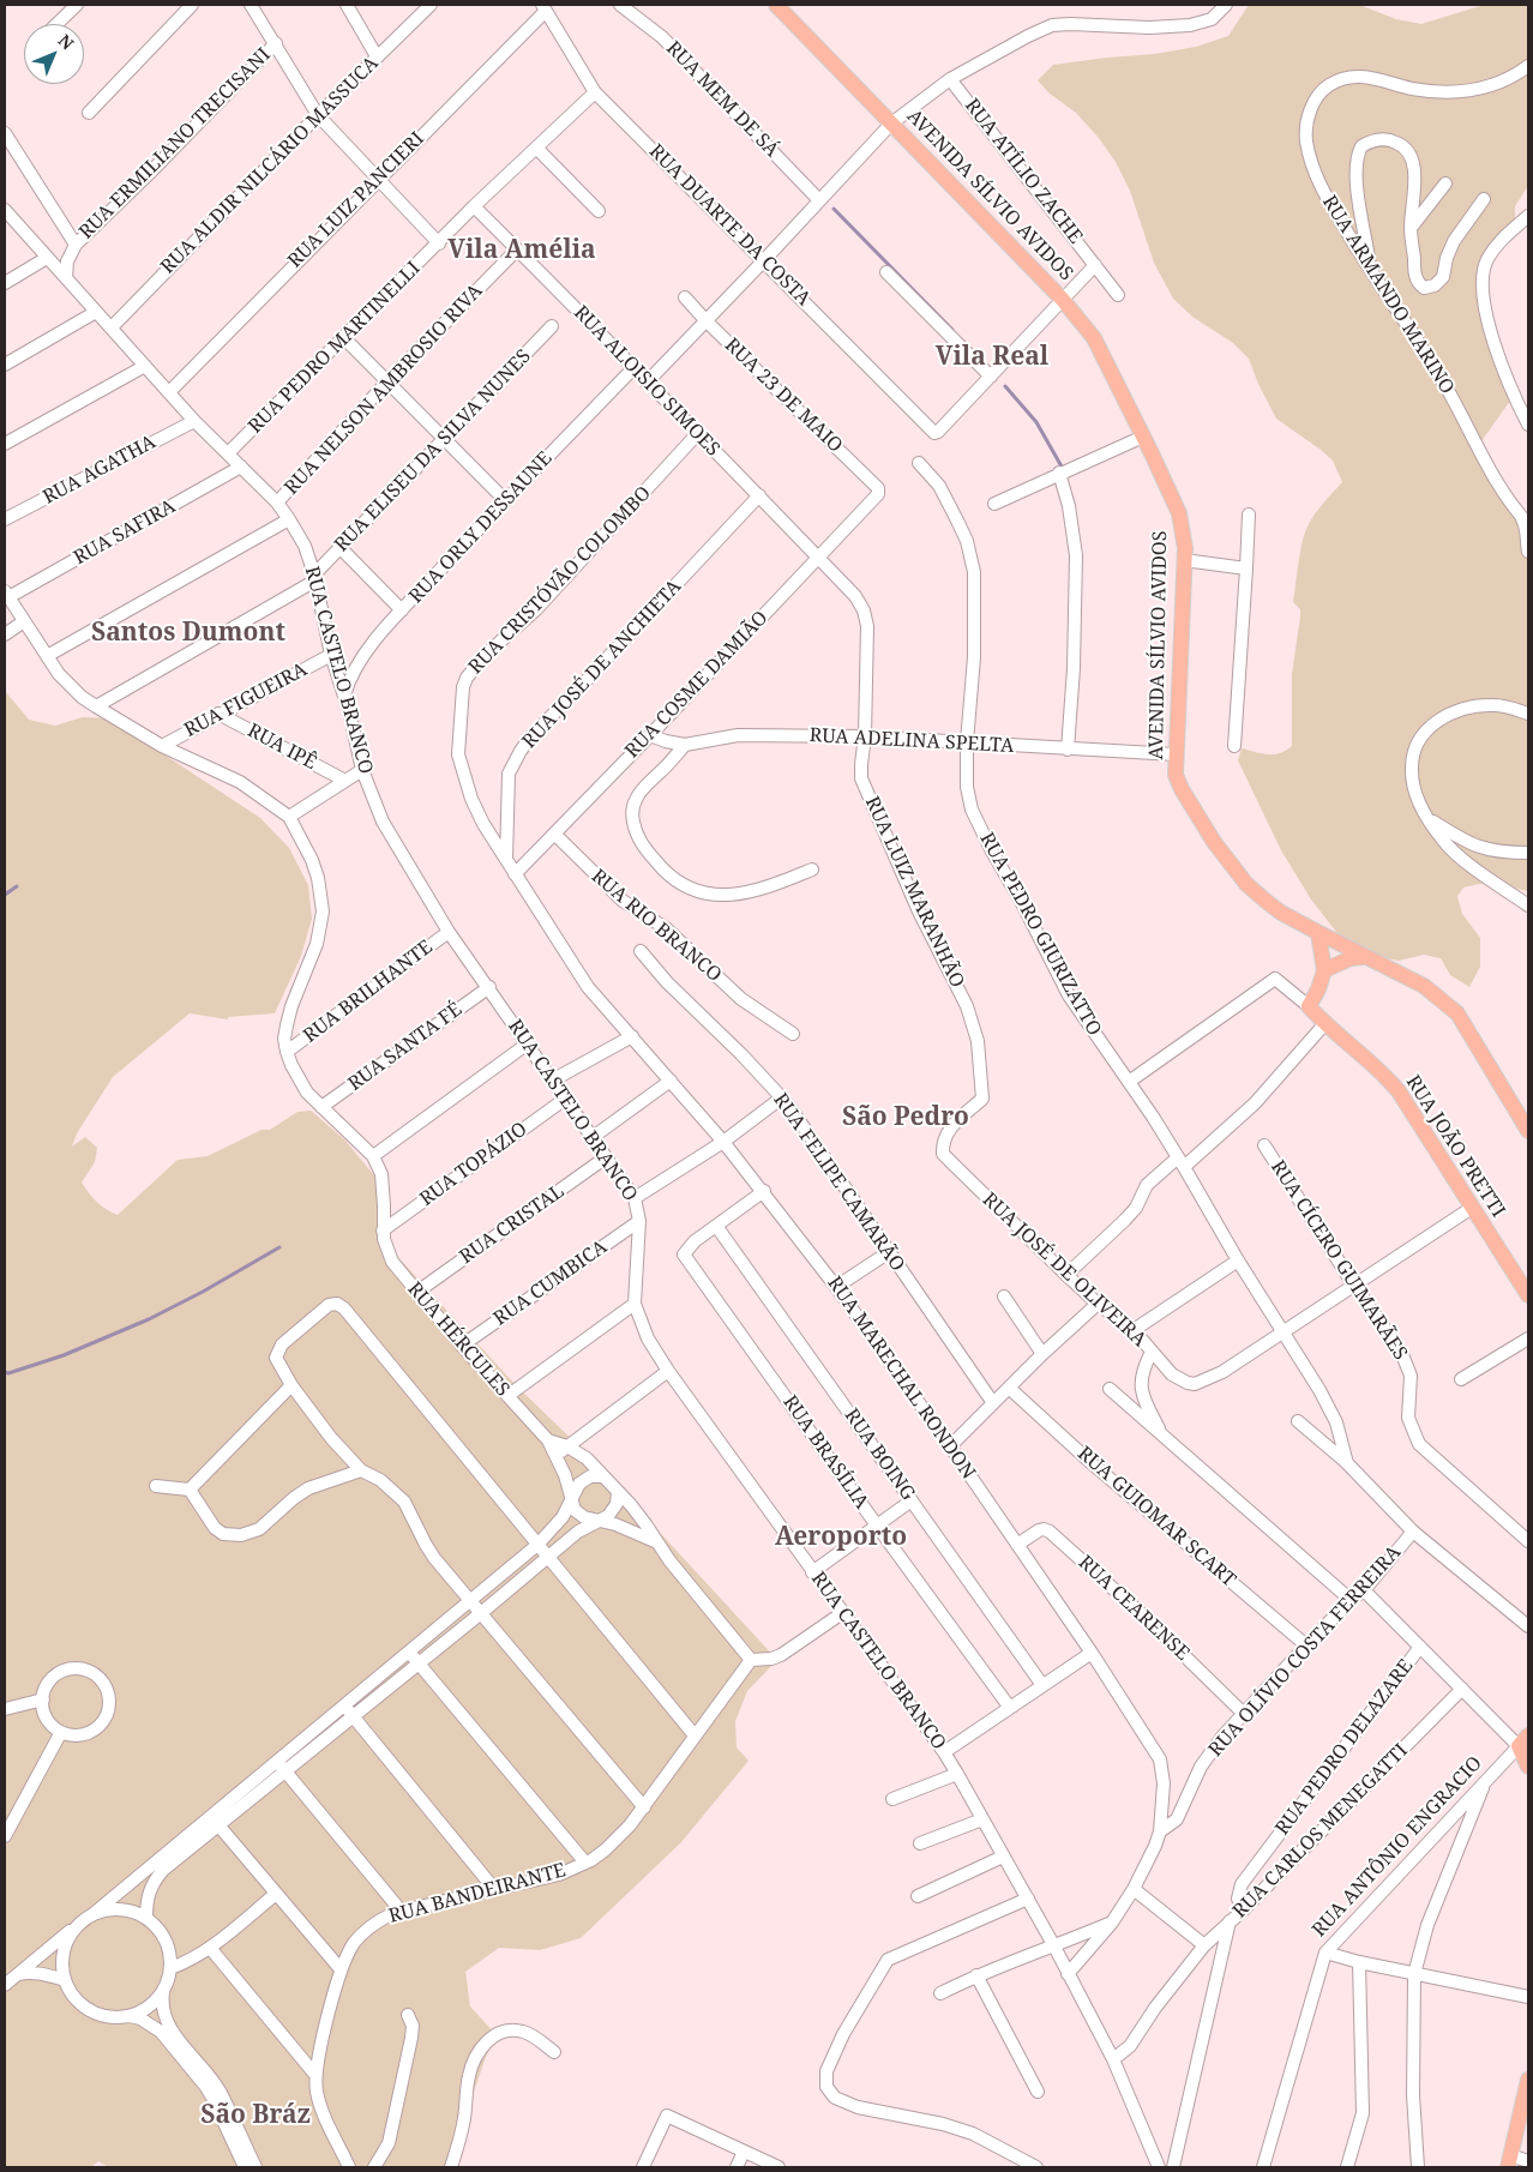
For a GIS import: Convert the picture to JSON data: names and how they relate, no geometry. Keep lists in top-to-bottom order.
{
  "streets": {
    "main road": ["AVENIDA SÍLVIO AVIDOS", "RUA JOÃO PRETTI"],
    "street": [
      "RUA MEM DE SÁ",
      "RUA ERMILIANO TRECISANI",
      "RUA ALDIR NILCÁRIO MASSUCA",
      "RUA ATÍLIO ZACHE",
      "RUA LUIZ PANCIERI",
      "RUA DUARTE DA COSTA",
      "RUA ARMANDO MARINO",
      "RUA PEDRO MARTINELLI",
      "RUA ALOISIO SIMOES",
      "RUA NELSON AMBROSIO RIVA",
      "RUA 23 DE MAIO",
      "RUA ELISEU DA SILVA NUNES",
      "RUA AGATHA",
      "RUA ORLY DESSAUNE",
      "RUA SAFIRA",
      "RUA CRISTÓVÃO COLOMBO",
      "RUA JOSÉ DE ANCHIETA",
      "RUA CASTELO BRANCO",
      "RUA COSME DAMIÃO",
      "RUA FIGUEIRA",
      "RUA ADELINA SPELTA",
      "RUA IPÊ",
      "RUA LUIZ MARANHÃO",
      "RUA RIO BRANCO",
      "RUA PEDRO GIURIZATTO",
      "RUA BRILHANTE",
      "RUA SANTA FÉ",
      "RUA TOPÁZIO",
      "RUA FELIPE CAMARÃO",
      "RUA CRISTAL",
      "RUA CÍCERO GUIMARÃES",
      "RUA JOSÉ DE OLIVEIRA",
      "RUA CUMBICA",
      "RUA HÉRCULES",
      "RUA MARECHAL RONDON",
      "RUA BRASÍLIA",
      "RUA BOING",
      "RUA GUIOMAR SCART",
      "RUA CEARENSE",
      "RUA OLÍVIO COSTA FERREIRA",
      "RUA PEDRO DELAZARE",
      "RUA CARLOS MENEGATTI",
      "RUA ANTÔNIO ENGRACIO",
      "RUA BANDEIRANTE"
    ]
  },
  "crossings": [
    ["RUA ERMILIANO TRECISANI", "RUA CASTELO BRANCO"],
    ["RUA ALDIR NILCÁRIO MASSUCA", "RUA CASTELO BRANCO"],
    ["AVENIDA SÍLVIO AVIDOS", "RUA ADELINA SPELTA"],
    ["RUA LUIZ PANCIERI", "RUA DUARTE DA COSTA"],
    ["RUA LUIZ PANCIERI", "RUA CASTELO BRANCO"],
    ["RUA DUARTE DA COSTA", "RUA PEDRO MARTINELLI"],
    ["RUA PEDRO MARTINELLI", "RUA ALOISIO SIMOES"],
    ["RUA PEDRO MARTINELLI", "RUA CASTELO BRANCO"],
    ["RUA ALOISIO SIMOES", "RUA NELSON AMBROSIO RIVA"],
    ["RUA ALOISIO SIMOES", "RUA ORLY DESSAUNE"],
    ["RUA ALOISIO SIMOES", "RUA CRISTÓVÃO COLOMBO"],
    ["RUA ALOISIO SIMOES", "RUA JOSÉ DE ANCHIETA"],
    ["RUA ALOISIO SIMOES", "RUA COSME DAMIÃO"],
    ["RUA ALOISIO SIMOES", "RUA LUIZ MARANHÃO"],
    ["RUA NELSON AMBROSIO RIVA", "RUA CASTELO BRANCO"],
    ["RUA 23 DE MAIO", "RUA COSME DAMIÃO"],
    ["RUA ELISEU DA SILVA NUNES", "RUA CASTELO BRANCO"],
    ["RUA AGATHA", "RUA CASTELO BRANCO"],
    ["RUA ORLY DESSAUNE", "RUA CASTELO BRANCO"],
    ["RUA SAFIRA", "RUA CASTELO BRANCO"],
    ["RUA CRISTÓVÃO COLOMBO", "RUA JOSÉ DE ANCHIETA"],
    ["RUA CRISTÓVÃO COLOMBO", "RUA COSME DAMIÃO"],
    ["RUA CRISTÓVÃO COLOMBO", "RUA MARECHAL RONDON"],
    ["RUA CASTELO BRANCO", "RUA FIGUEIRA"],
    ["RUA CASTELO BRANCO", "RUA IPÊ"],
    ["RUA CASTELO BRANCO", "RUA BRILHANTE"],
    ["RUA CASTELO BRANCO", "RUA SANTA FÉ"],
    ["RUA CASTELO BRANCO", "RUA TOPÁZIO"],
    ["RUA CASTELO BRANCO", "RUA CRISTAL"],
    ["RUA CASTELO BRANCO", "RUA CUMBICA"],
    ["RUA CASTELO BRANCO", "RUA MARECHAL RONDON"],
    ["RUA COSME DAMIÃO", "RUA ADELINA SPELTA"],
    ["RUA COSME DAMIÃO", "RUA LUIZ MARANHÃO"],
    ["RUA COSME DAMIÃO", "RUA RIO BRANCO"],
    ["RUA COSME DAMIÃO", "RUA MARECHAL RONDON"],
    ["RUA FIGUEIRA", "RUA IPÊ"],
    ["RUA ADELINA SPELTA", "RUA LUIZ MARANHÃO"],
    ["RUA ADELINA SPELTA", "RUA PEDRO GIURIZATTO"],
    ["RUA LUIZ MARANHÃO", "RUA JOSÉ DE OLIVEIRA"],
    ["RUA PEDRO GIURIZATTO", "RUA JOSÉ DE OLIVEIRA"],
    ["RUA PEDRO GIURIZATTO", "RUA OLÍVIO COSTA FERREIRA"],
    ["RUA TOPÁZIO", "RUA HÉRCULES"],
    ["RUA CRISTAL", "RUA HÉRCULES"],
    ["RUA CUMBICA", "RUA HÉRCULES"],
    ["RUA HÉRCULES", "RUA BANDEIRANTE"],
    ["RUA MARECHAL RONDON", "RUA CEARENSE"],
    ["RUA MARECHAL RONDON", "RUA OLÍVIO COSTA FERREIRA"],
    ["RUA BRASÍLIA", "RUA BOING"],
    ["RUA GUIOMAR SCART", "RUA OLÍVIO COSTA FERREIRA"],
    ["RUA CEARENSE", "RUA OLÍVIO COSTA FERREIRA"],
    ["RUA PEDRO DELAZARE", "RUA CARLOS MENEGATTI"]
  ],
  "districts": [
    "Vila Amélia",
    "Vila Real",
    "Santos Dumont",
    "São Pedro",
    "Aeroporto",
    "São Bráz"
  ],
  "north": "top right"
}
